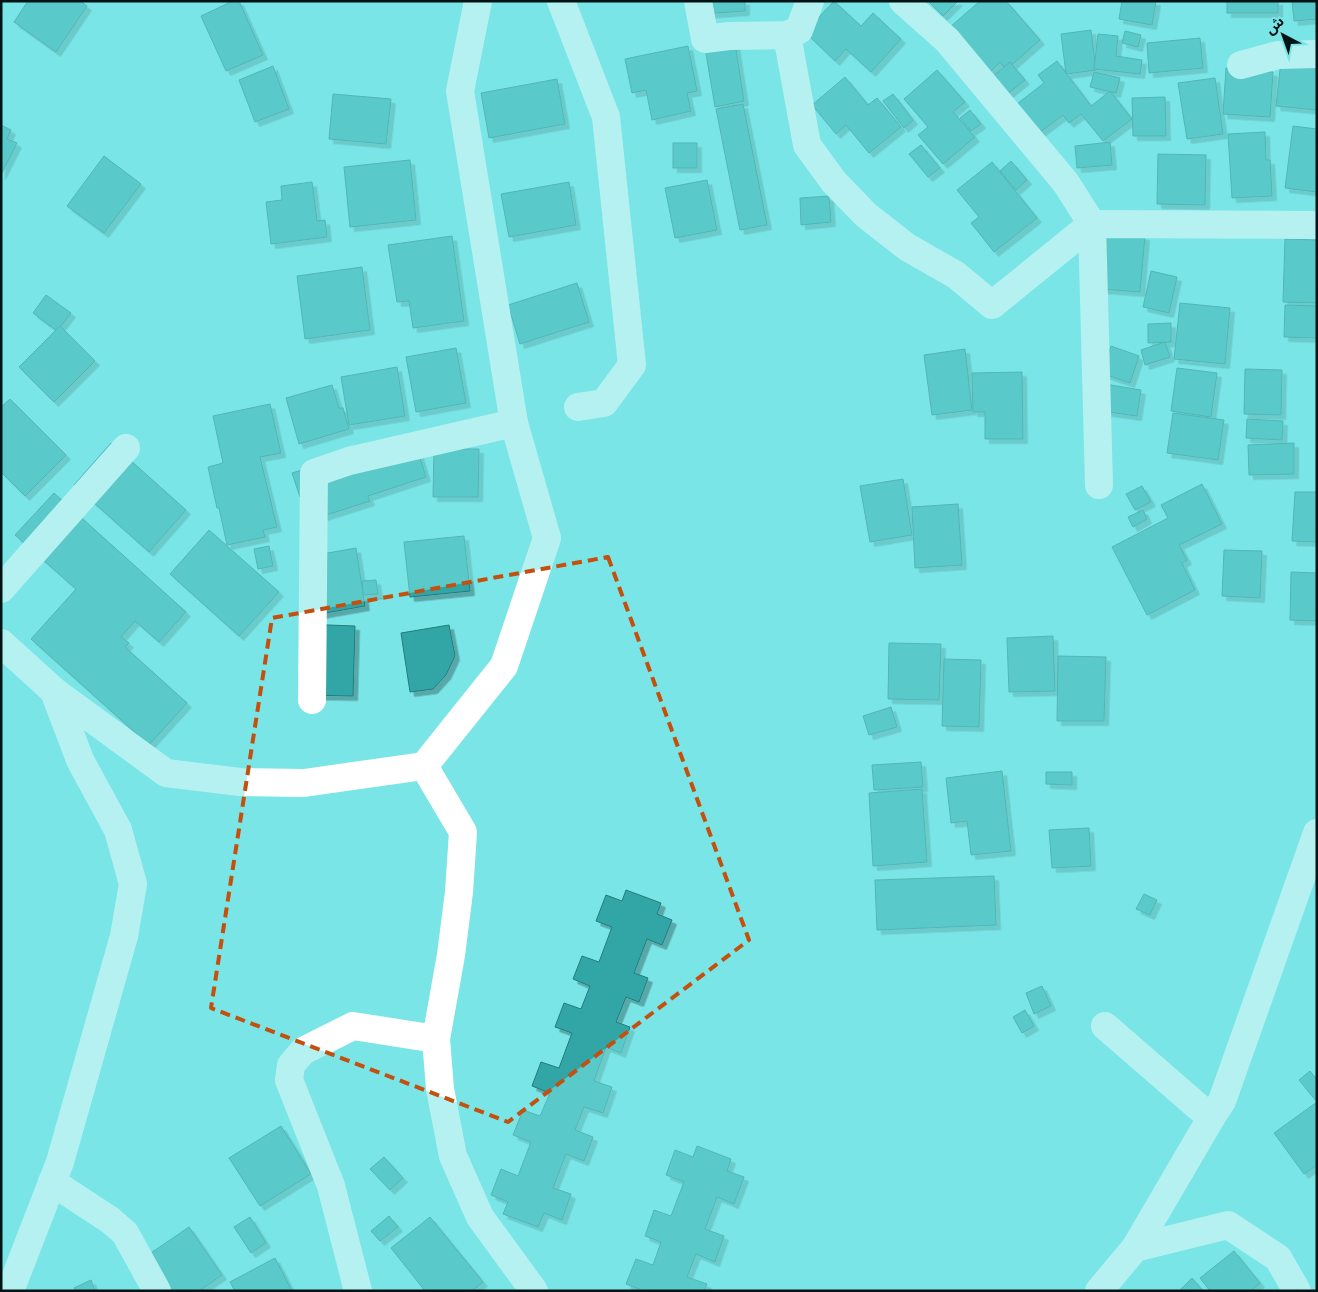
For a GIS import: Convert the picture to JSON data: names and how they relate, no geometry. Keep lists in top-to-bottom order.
{
  "north": "top left"
}
